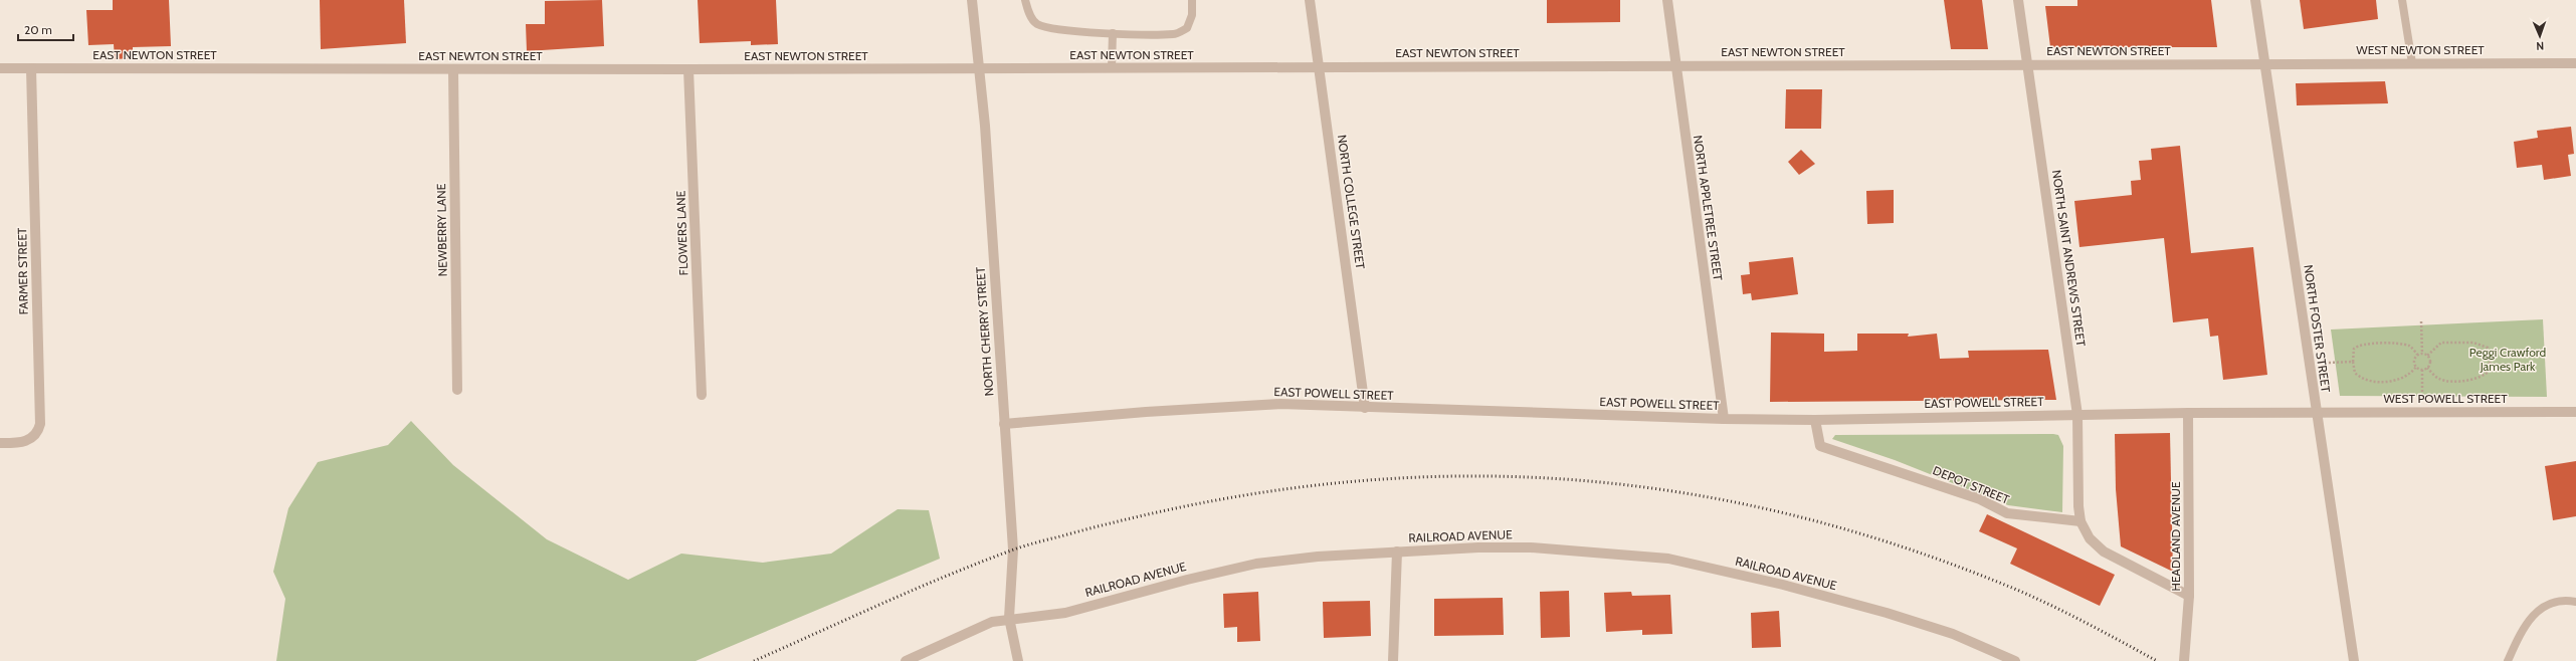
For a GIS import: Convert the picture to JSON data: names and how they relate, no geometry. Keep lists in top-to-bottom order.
{
  "streets": {
    "street": [
      "WEST NEWTON STREET",
      "EAST NEWTON STREET",
      "NORTH COLLEGE STREET",
      "NORTH APPLETREE STREET",
      "NEWBERRY LANE",
      "FLOWERS LANE",
      "NORTH SAINT ANDREWS STREET",
      "FARMER STREET",
      "NORTH FOSTER STREET",
      "NORTH CHERRY STREET",
      "EAST POWELL STREET",
      "WEST POWELL STREET",
      "DEPOT STREET",
      "RAILROAD AVENUE",
      "HEADLAND AVENUE"
    ]
  },
  "crossings": [
    ["WEST NEWTON STREET", "EAST NEWTON STREET"],
    ["WEST NEWTON STREET", "NORTH FOSTER STREET"],
    ["EAST NEWTON STREET", "NORTH COLLEGE STREET"],
    ["EAST NEWTON STREET", "NORTH APPLETREE STREET"],
    ["EAST NEWTON STREET", "NEWBERRY LANE"],
    ["EAST NEWTON STREET", "FLOWERS LANE"],
    ["EAST NEWTON STREET", "NORTH SAINT ANDREWS STREET"],
    ["EAST NEWTON STREET", "FARMER STREET"],
    ["EAST NEWTON STREET", "NORTH FOSTER STREET"],
    ["EAST NEWTON STREET", "NORTH CHERRY STREET"],
    ["NORTH COLLEGE STREET", "EAST POWELL STREET"],
    ["NORTH APPLETREE STREET", "EAST POWELL STREET"],
    ["NORTH SAINT ANDREWS STREET", "EAST POWELL STREET"],
    ["NORTH SAINT ANDREWS STREET", "DEPOT STREET"],
    ["NORTH FOSTER STREET", "EAST POWELL STREET"],
    ["NORTH FOSTER STREET", "WEST POWELL STREET"],
    ["NORTH CHERRY STREET", "EAST POWELL STREET"],
    ["NORTH CHERRY STREET", "RAILROAD AVENUE"],
    ["EAST POWELL STREET", "WEST POWELL STREET"],
    ["EAST POWELL STREET", "DEPOT STREET"],
    ["EAST POWELL STREET", "HEADLAND AVENUE"]
  ],
  "parks": ["Peggi Crawford James Park"],
  "scale_bar": "20 m",
  "north": "bottom"
}
